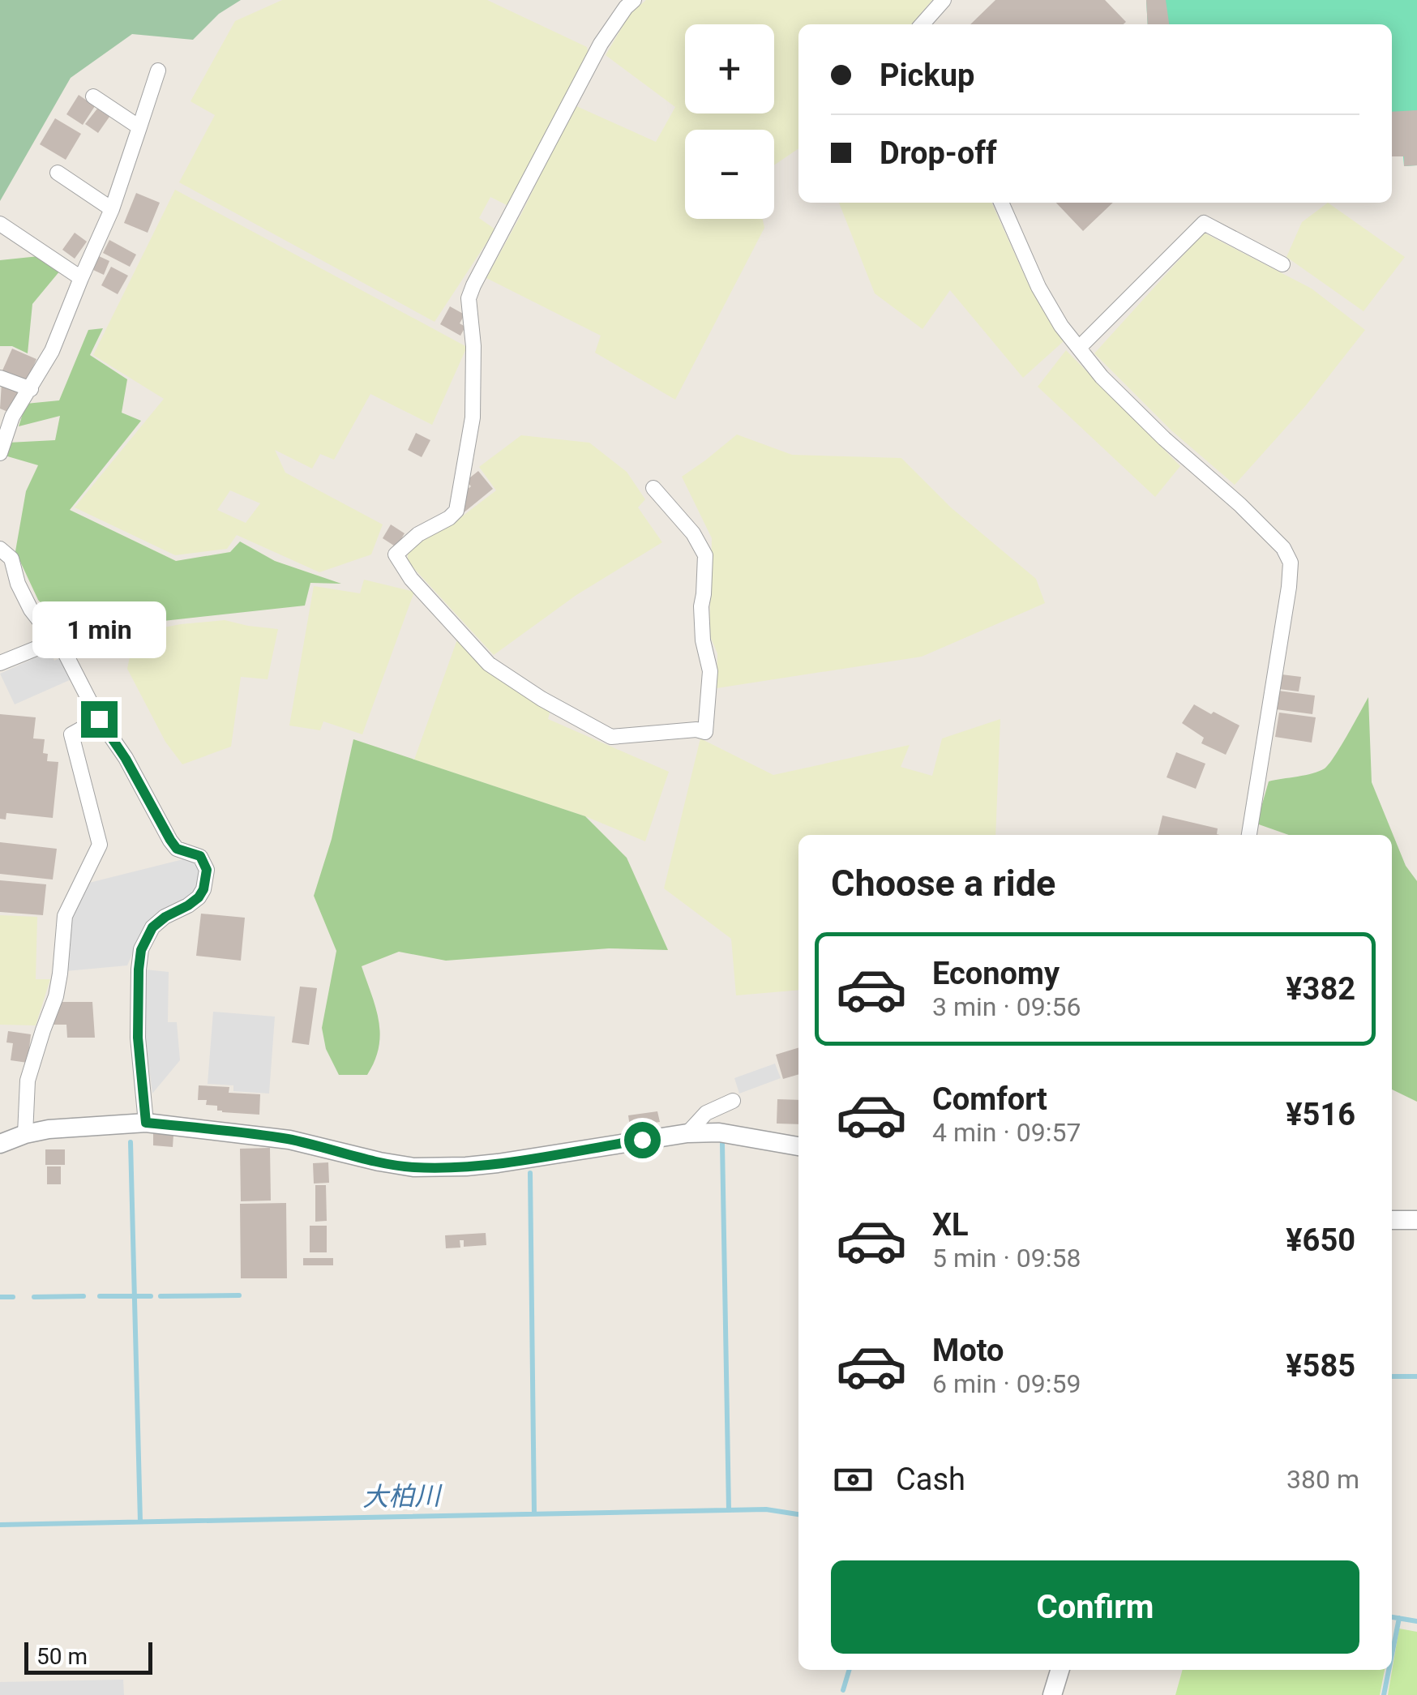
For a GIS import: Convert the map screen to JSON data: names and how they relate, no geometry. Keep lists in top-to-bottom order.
{
  "water": ["大柏川"],
  "scale_bar": "50 m",
  "page": {
    "map_buttons": ["+", "−"],
    "banner": ["Pickup", "Drop-off"],
    "bubble": "1 min",
    "heading": "Choose a ride",
    "list": [
      {
        "name": "Economy",
        "note": "3 min · 09:56",
        "value": "¥382"
      },
      {
        "name": "Comfort",
        "note": "4 min · 09:57",
        "value": "¥516"
      },
      {
        "name": "XL",
        "note": "5 min · 09:58",
        "value": "¥650"
      },
      {
        "name": "Moto",
        "note": "6 min · 09:59",
        "value": "¥585"
      }
    ],
    "pay": ["Cash", "380 m"],
    "buttons": "Confirm",
    "scale": "50 m"
  }
}
